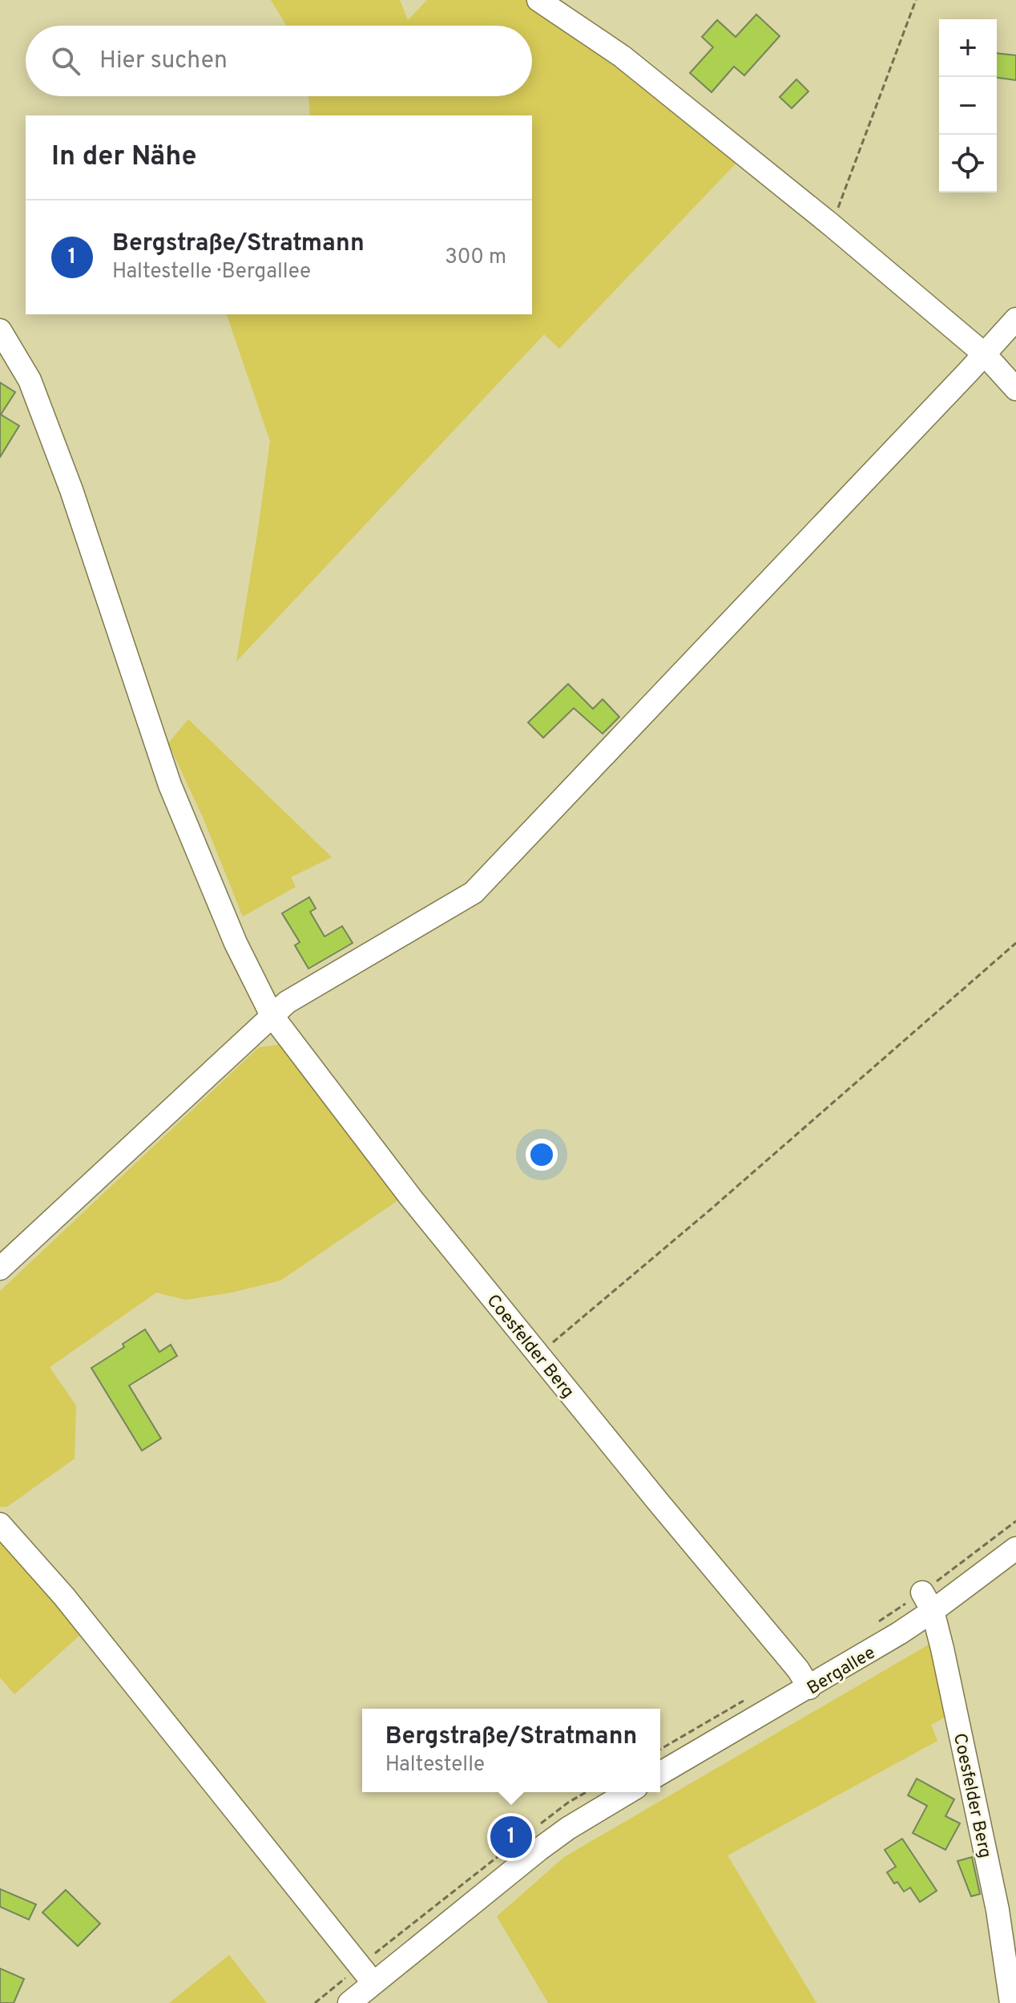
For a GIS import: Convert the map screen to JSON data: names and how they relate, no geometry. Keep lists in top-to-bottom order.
{
  "streets": {
    "street": ["Coesfelder Berg", "Bergallee"]
  },
  "crossings": [
    ["Coesfelder Berg", "Bergallee"]
  ],
  "page": {
    "map_buttons": ["+", "−"],
    "search": "Hier suchen",
    "heading": "In der Nähe",
    "list": [
      {
        "mark": "1",
        "name": "Bergstraße/Stratmann",
        "note": "Haltestelle · Bergallee",
        "value": "300 m"
      }
    ],
    "popup": ["Bergstraße/Stratmann", "Haltestelle"],
    "pins": "1"
  }
}
